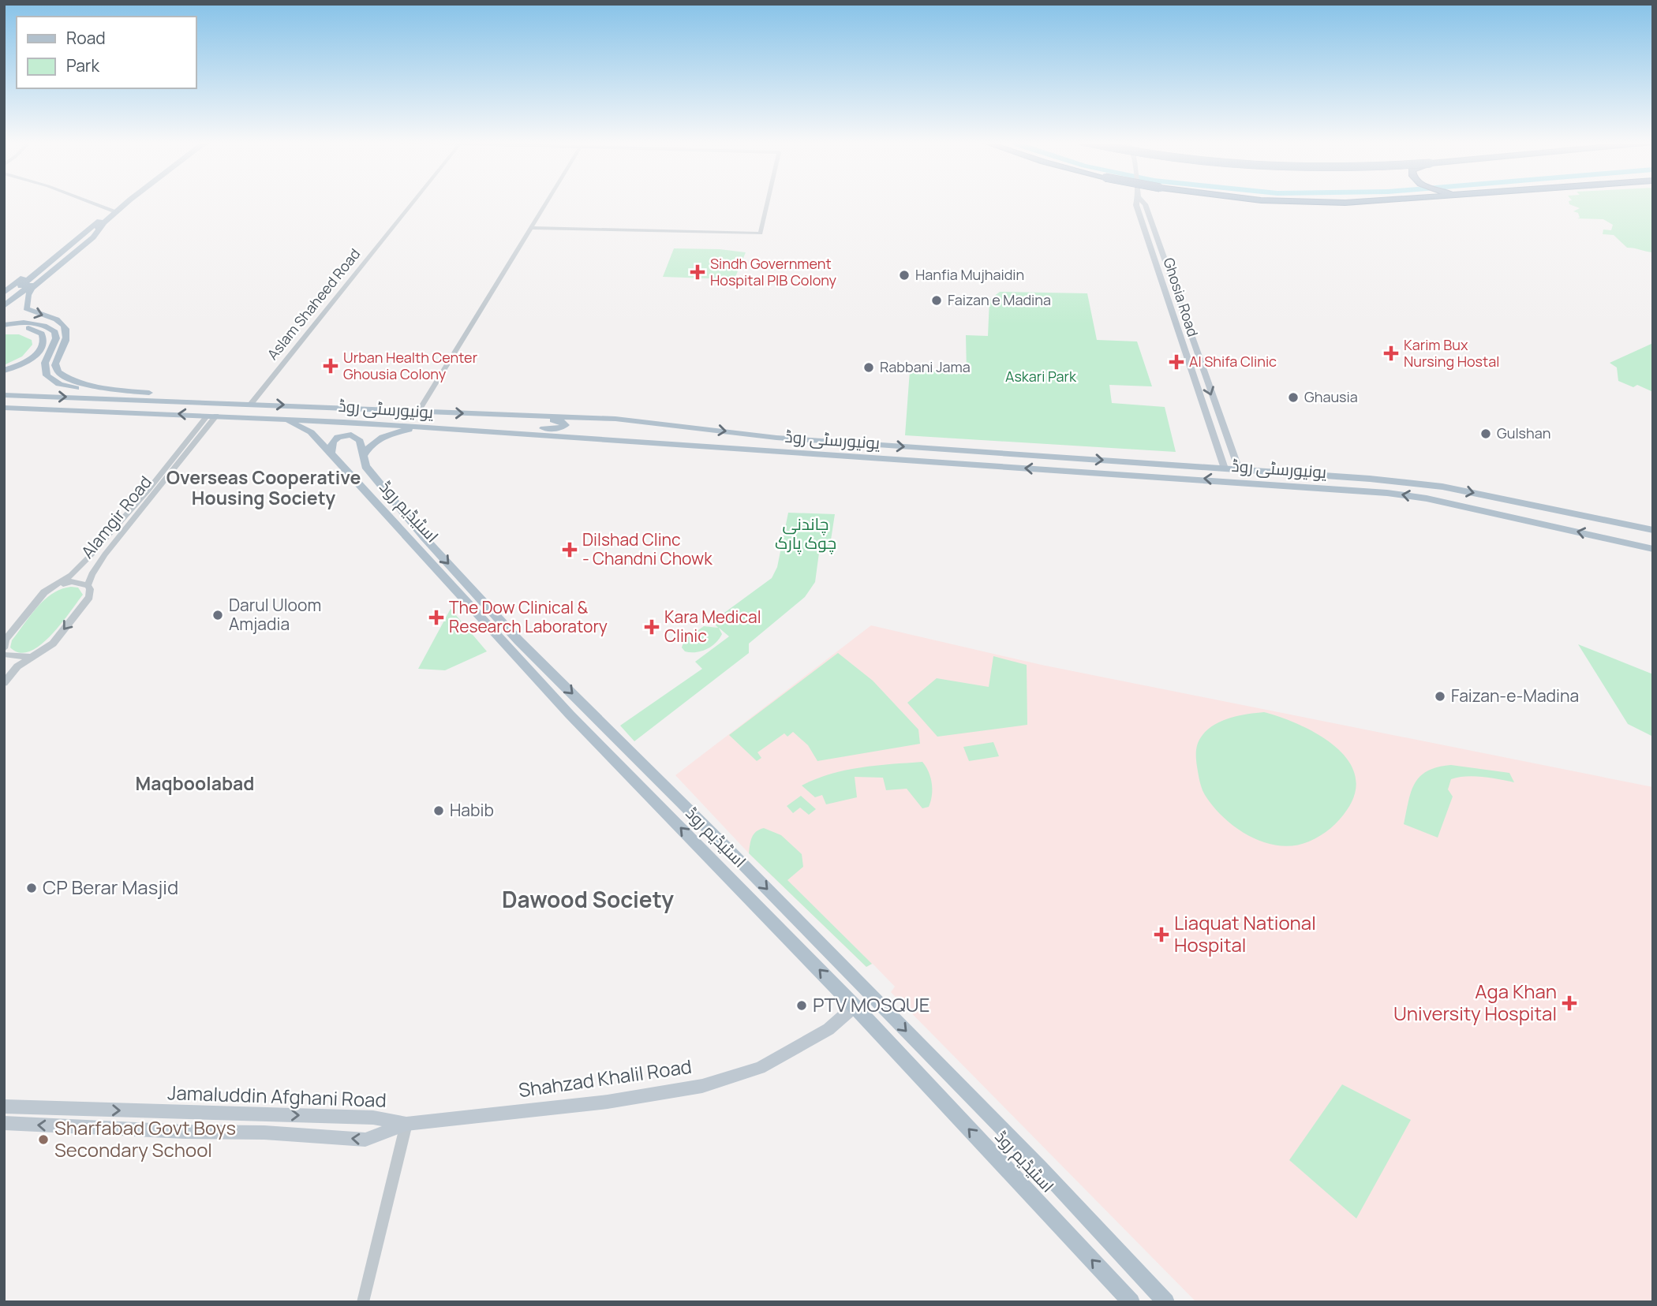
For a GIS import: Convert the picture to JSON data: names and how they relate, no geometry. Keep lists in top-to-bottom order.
{
  "streets": {
    "main road": [
      "Ghosia Road",
      "یونیورسٹی روڈ",
      "اسٹیڈیم روڈ",
      "Shahzad Khalil Road",
      "Jamaluddin Afghani Road"
    ],
    "street": ["Aslam Shaheed Road", "Alamgir Road"]
  },
  "crossings": [
    ["Ghosia Road", "یونیورسٹی روڈ"],
    ["Aslam Shaheed Road", "یونیورسٹی روڈ"],
    ["یونیورسٹی روڈ", "اسٹیڈیم روڈ"],
    ["یونیورسٹی روڈ", "Alamgir Road"],
    ["اسٹیڈیم روڈ", "Shahzad Khalil Road"],
    ["Shahzad Khalil Road", "Jamaluddin Afghani Road"]
  ],
  "districts": ["Overseas Cooperative Housing Society", "Maqboolabad", "Dawood Society"],
  "parks": ["Askari Park", "چاندنی چوک پارک"],
  "places": {
    "health": [
      "Sindh Government Hospital PIB Colony",
      "Karim Bux Nursing Hostal",
      "Al Shifa Clinic",
      "Urban Health Center Ghousia Colony",
      "Dilshad Clinc - Chandni Chowk",
      "The Dow Clinical & Research Laboratory",
      "Kara Medical Clinic",
      "Liaquat National Hospital",
      "Aga Khan University Hospital"
    ],
    "other": [
      "Hanfia Mujhaidin",
      "Faizan e Madina",
      "Rabbani Jama",
      "Ghausia",
      "Gulshan",
      "Darul Uloom Amjadia",
      "Faizan-e-Madina",
      "Habib",
      "CP Berar Masjid",
      "PTV MOSQUE",
      "Sharfabad Govt Boys Secondary School"
    ]
  },
  "legend": ["Road", "Park"]
}
